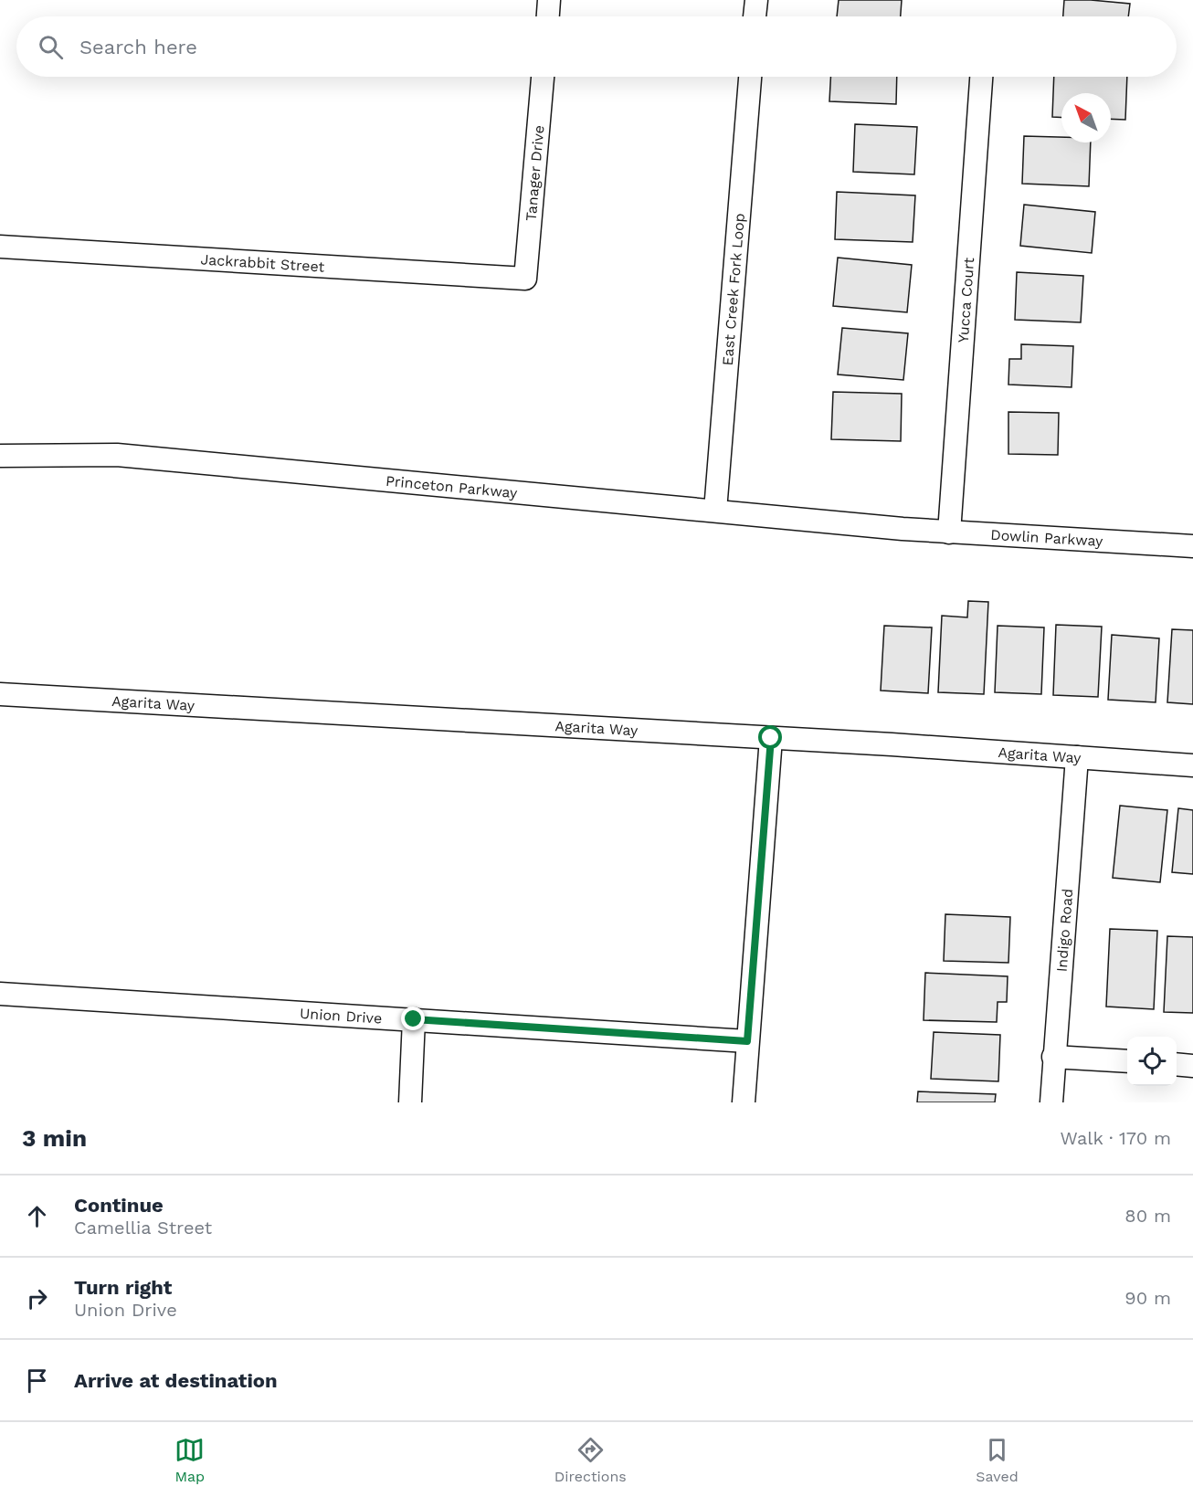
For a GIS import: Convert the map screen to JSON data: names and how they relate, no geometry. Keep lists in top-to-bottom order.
{
  "streets": {
    "street": [
      "Tanager Drive",
      "Jackrabbit Street",
      "East Creek Fork Loop",
      "Yucca Court",
      "Princeton Parkway",
      "Dowlin Parkway",
      "Agarita Way",
      "Indigo Road",
      "Union Drive"
    ]
  },
  "crossings": [
    ["Tanager Drive", "Jackrabbit Street"],
    ["East Creek Fork Loop", "Princeton Parkway"],
    ["Yucca Court", "Dowlin Parkway"],
    ["Princeton Parkway", "Dowlin Parkway"],
    ["Agarita Way", "Indigo Road"]
  ],
  "north": "top left",
  "page": {
    "search": "Search here",
    "heading": ["3 min", "Walk · 170 m"],
    "list": [
      ["Continue", "Camellia Street", "80 m"],
      ["Turn right", "Union Drive", "90 m"],
      "Arrive at destination"
    ],
    "nav": ["Map", "Directions", "Saved"]
  }
}
